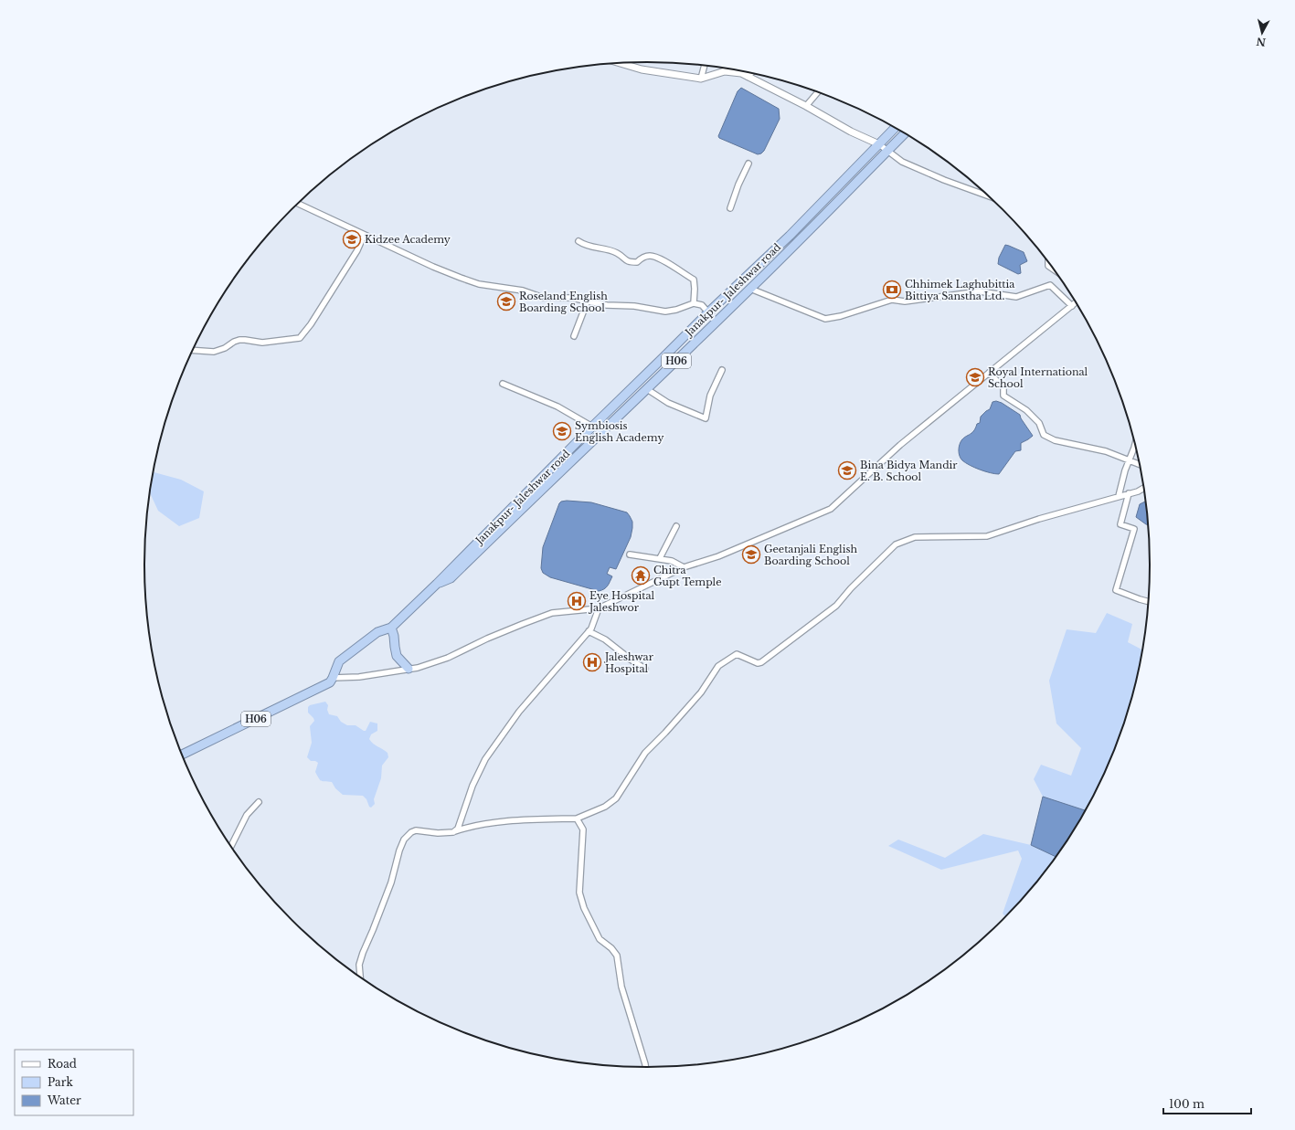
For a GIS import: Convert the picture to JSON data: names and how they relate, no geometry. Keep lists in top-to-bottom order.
{
  "streets": {
    "highway": ["Janakpur- Jaleshwar road", "H06"]
  },
  "crossings": [
    ["Janakpur- Jaleshwar road", "H06"]
  ],
  "places": {
    "school or university": [
      "Kidzee Academy",
      "Roseland English Boarding School",
      "Royal International School",
      "Symbiosis English Academy",
      "Bina Bidya Mandir E. B. School",
      "Geetanjali English Boarding School"
    ],
    "bank": ["Chhimek Laghubittia Bittiya Sanstha Ltd."],
    "temple": ["Chitra Gupt Temple"],
    "hospital": ["Eye Hospital Jaleshwor", "Jaleshwar Hospital"]
  },
  "legend": ["Road", "Park", "Water"],
  "scale_bar": "100 m",
  "north": "bottom"
}
